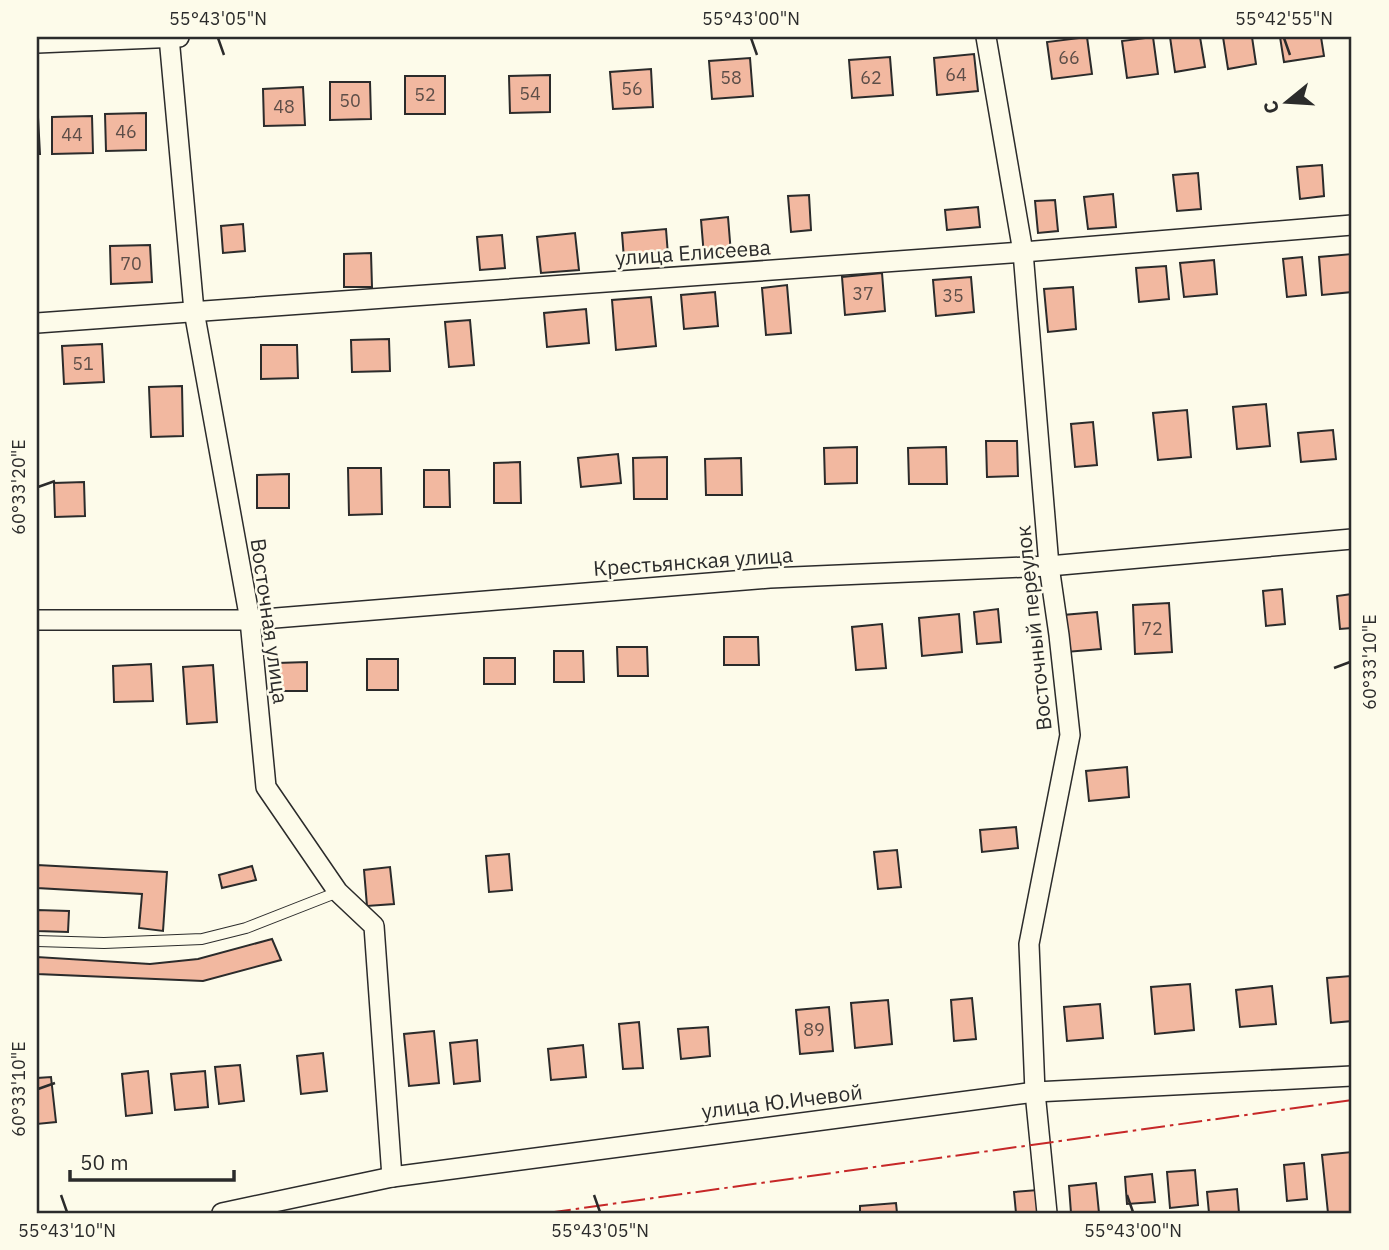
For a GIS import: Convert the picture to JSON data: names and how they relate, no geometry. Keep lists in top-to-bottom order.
{
  "streets": {
    "street": [
      "улица Елисеева",
      "Крестьянская улица",
      "Восточная улица",
      "Восточный переулок",
      "улица Ю.Ичевой"
    ]
  },
  "crossings": [
    ["улица Елисеева", "Восточная улица"],
    ["улица Елисеева", "Восточный переулок"],
    ["Крестьянская улица", "Восточная улица"],
    ["Крестьянская улица", "Восточный переулок"],
    ["Восточная улица", "улица Ю.Ичевой"],
    ["Восточный переулок", "улица Ю.Ичевой"]
  ],
  "house_numbers": [
    "66",
    "64",
    "58",
    "62",
    "56",
    "54",
    "52",
    "50",
    "48",
    "46",
    "44",
    "70",
    "37",
    "35",
    "51",
    "72",
    "89"
  ],
  "scale_bar": "50 m",
  "north": "left",
  "coordinates": [
    "55°43'05\"N",
    "55°43'00\"N",
    "55°42'55\"N",
    "60°33'20\"E",
    "60°33'10\"E",
    "55°43'10\"N"
  ]
}
